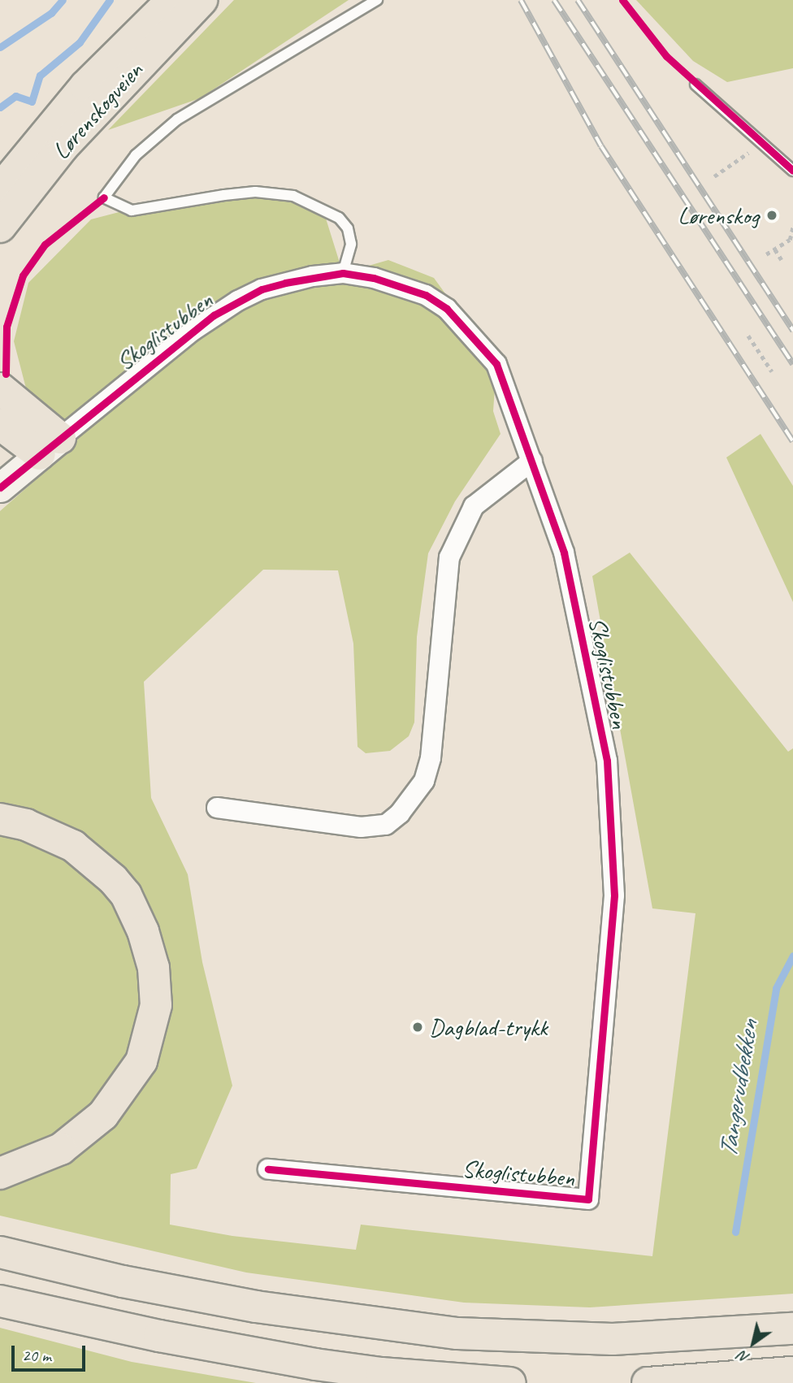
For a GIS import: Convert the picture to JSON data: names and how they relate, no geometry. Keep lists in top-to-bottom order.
{
  "streets": {
    "highway": ["Lørenskogveien"],
    "street": ["Skoglistubben"]
  },
  "water": ["Tangerudbekken"],
  "places": ["Lørenskog", "Dagblad-trykk"],
  "scale_bar": "20 m",
  "north": "bottom left"
}
